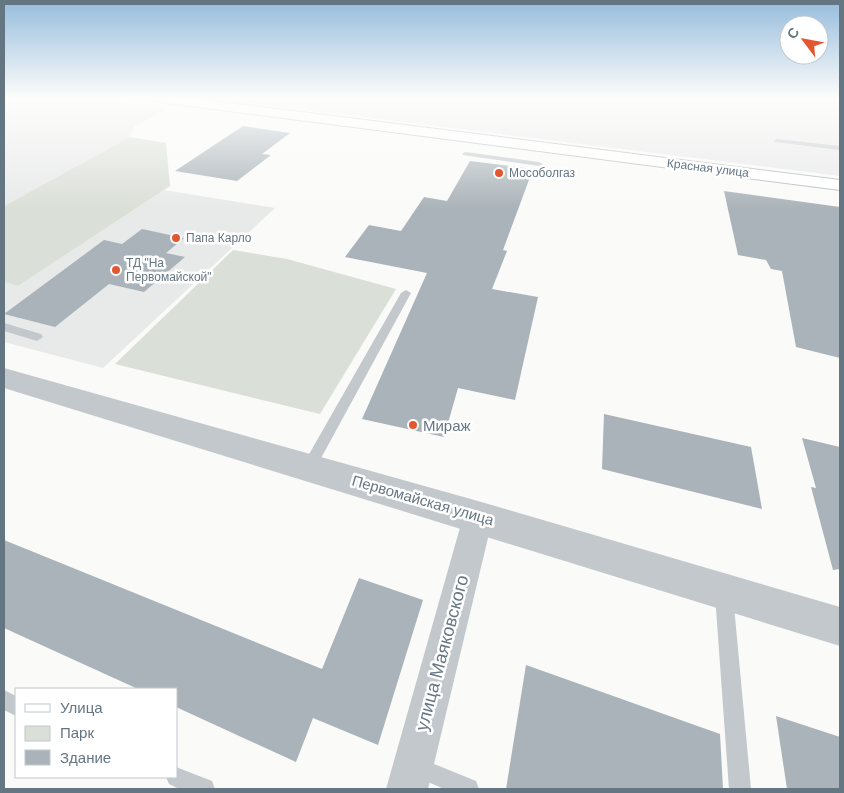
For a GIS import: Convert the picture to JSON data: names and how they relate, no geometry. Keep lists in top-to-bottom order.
{
  "streets": {
    "main road": ["Красная улица"],
    "street": ["Первомайская улица", "улица Маяковского"]
  },
  "crossings": [
    ["Первомайская улица", "улица Маяковского"]
  ],
  "places": [
    "Мособолгаз",
    "Папа Карло",
    "ТД \"На Первомайской\"",
    "Мираж"
  ],
  "legend": ["Улица", "Парк", "Здание"],
  "north": "top left"
}
